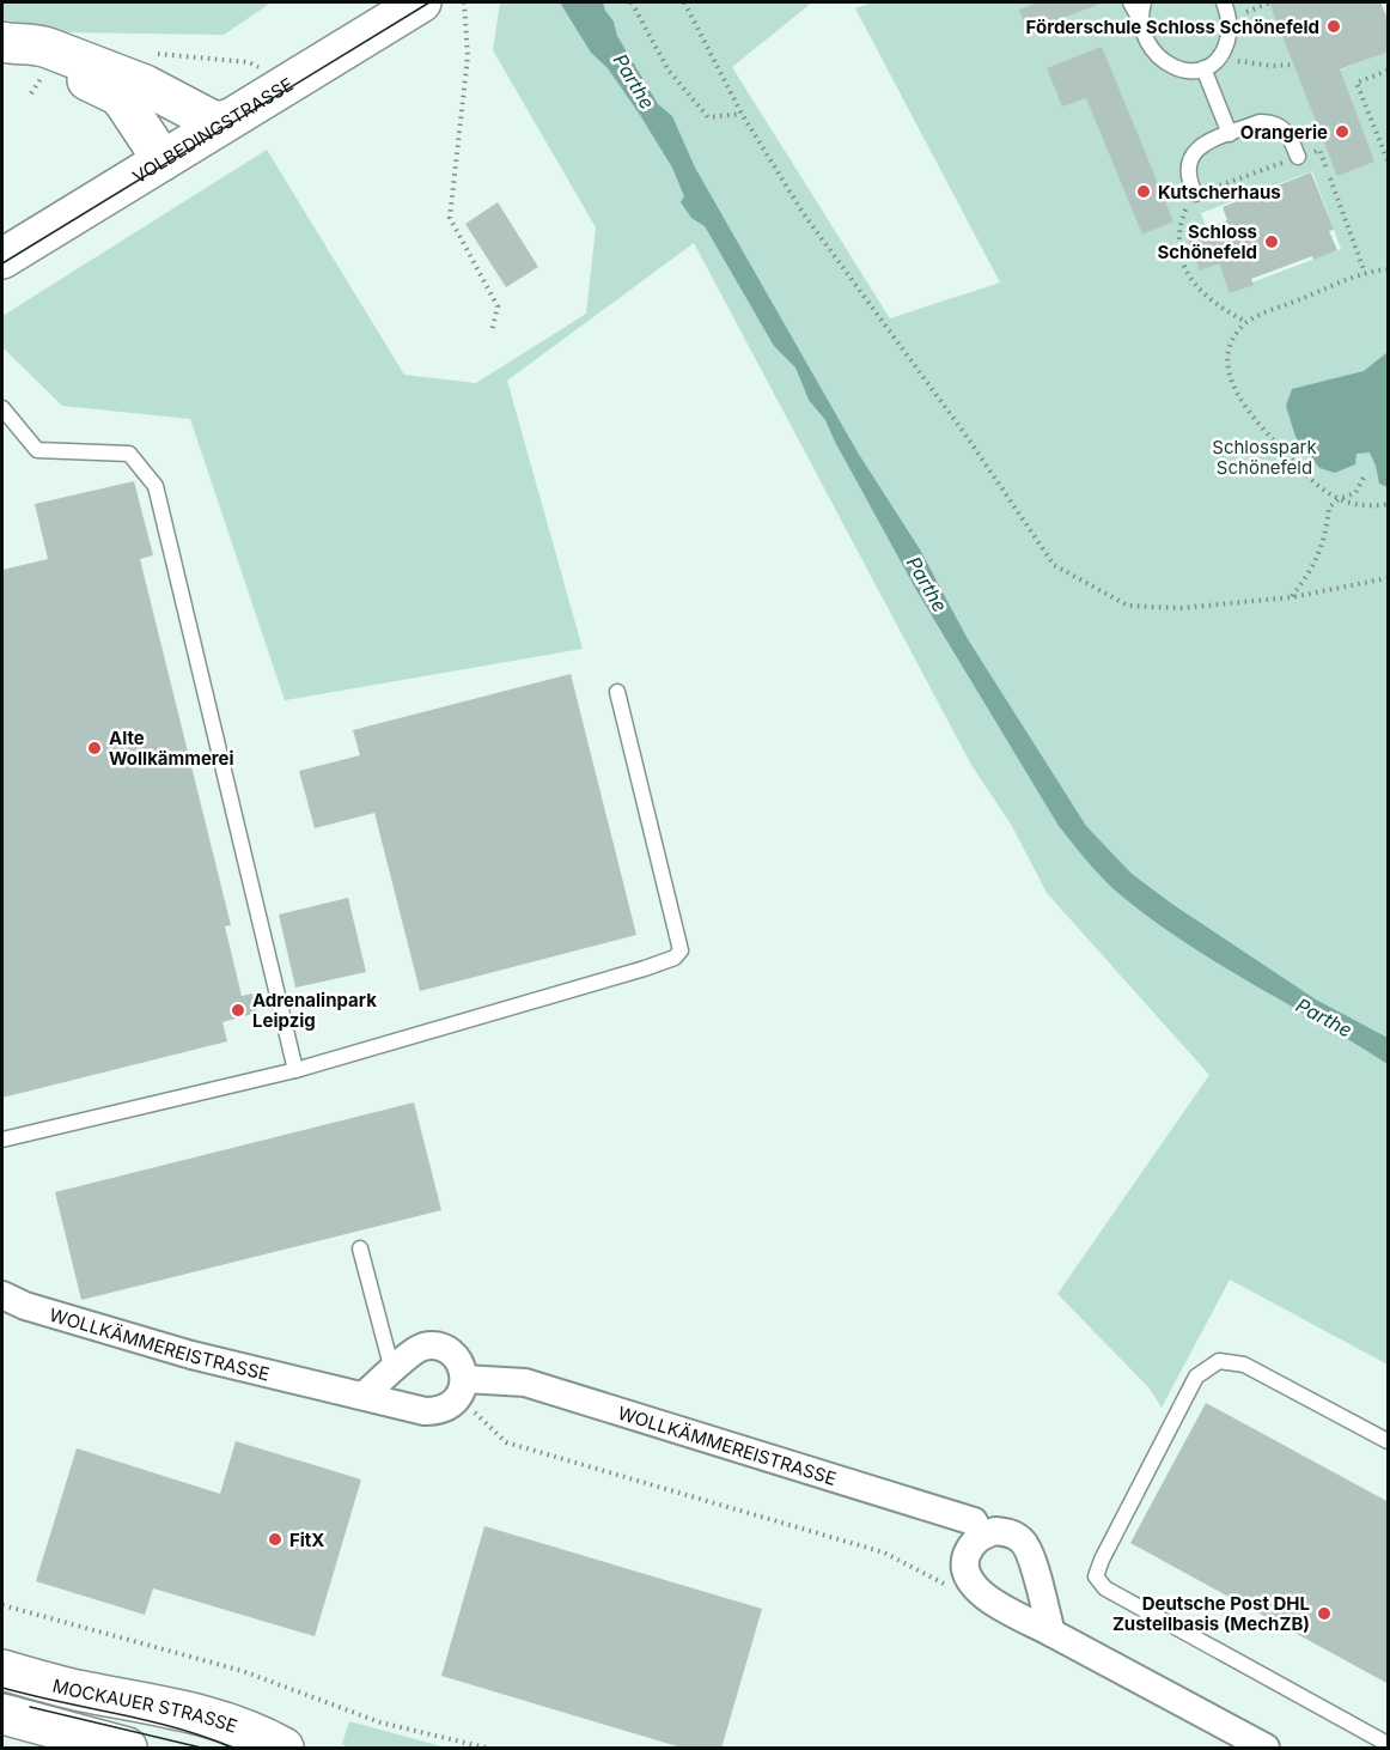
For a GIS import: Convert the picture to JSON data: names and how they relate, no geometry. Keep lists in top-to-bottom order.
{
  "streets": {
    "main road": ["VOLBEDINGSTRASSE", "MOCKAUER STRASSE"],
    "street": ["WOLLKÄMMEREISTRASSE"]
  },
  "water": ["Parthe"],
  "parks": ["Schlosspark Schönefeld"],
  "places": [
    "Förderschule Schloss Schönefeld",
    "Orangerie",
    "Kutscherhaus",
    "Schloss Schönefeld",
    "Alte Wollkämmerei",
    "Adrenalinpark Leipzig",
    "FitX",
    "Deutsche Post DHL Zustellbasis (MechZB)"
  ]
}
